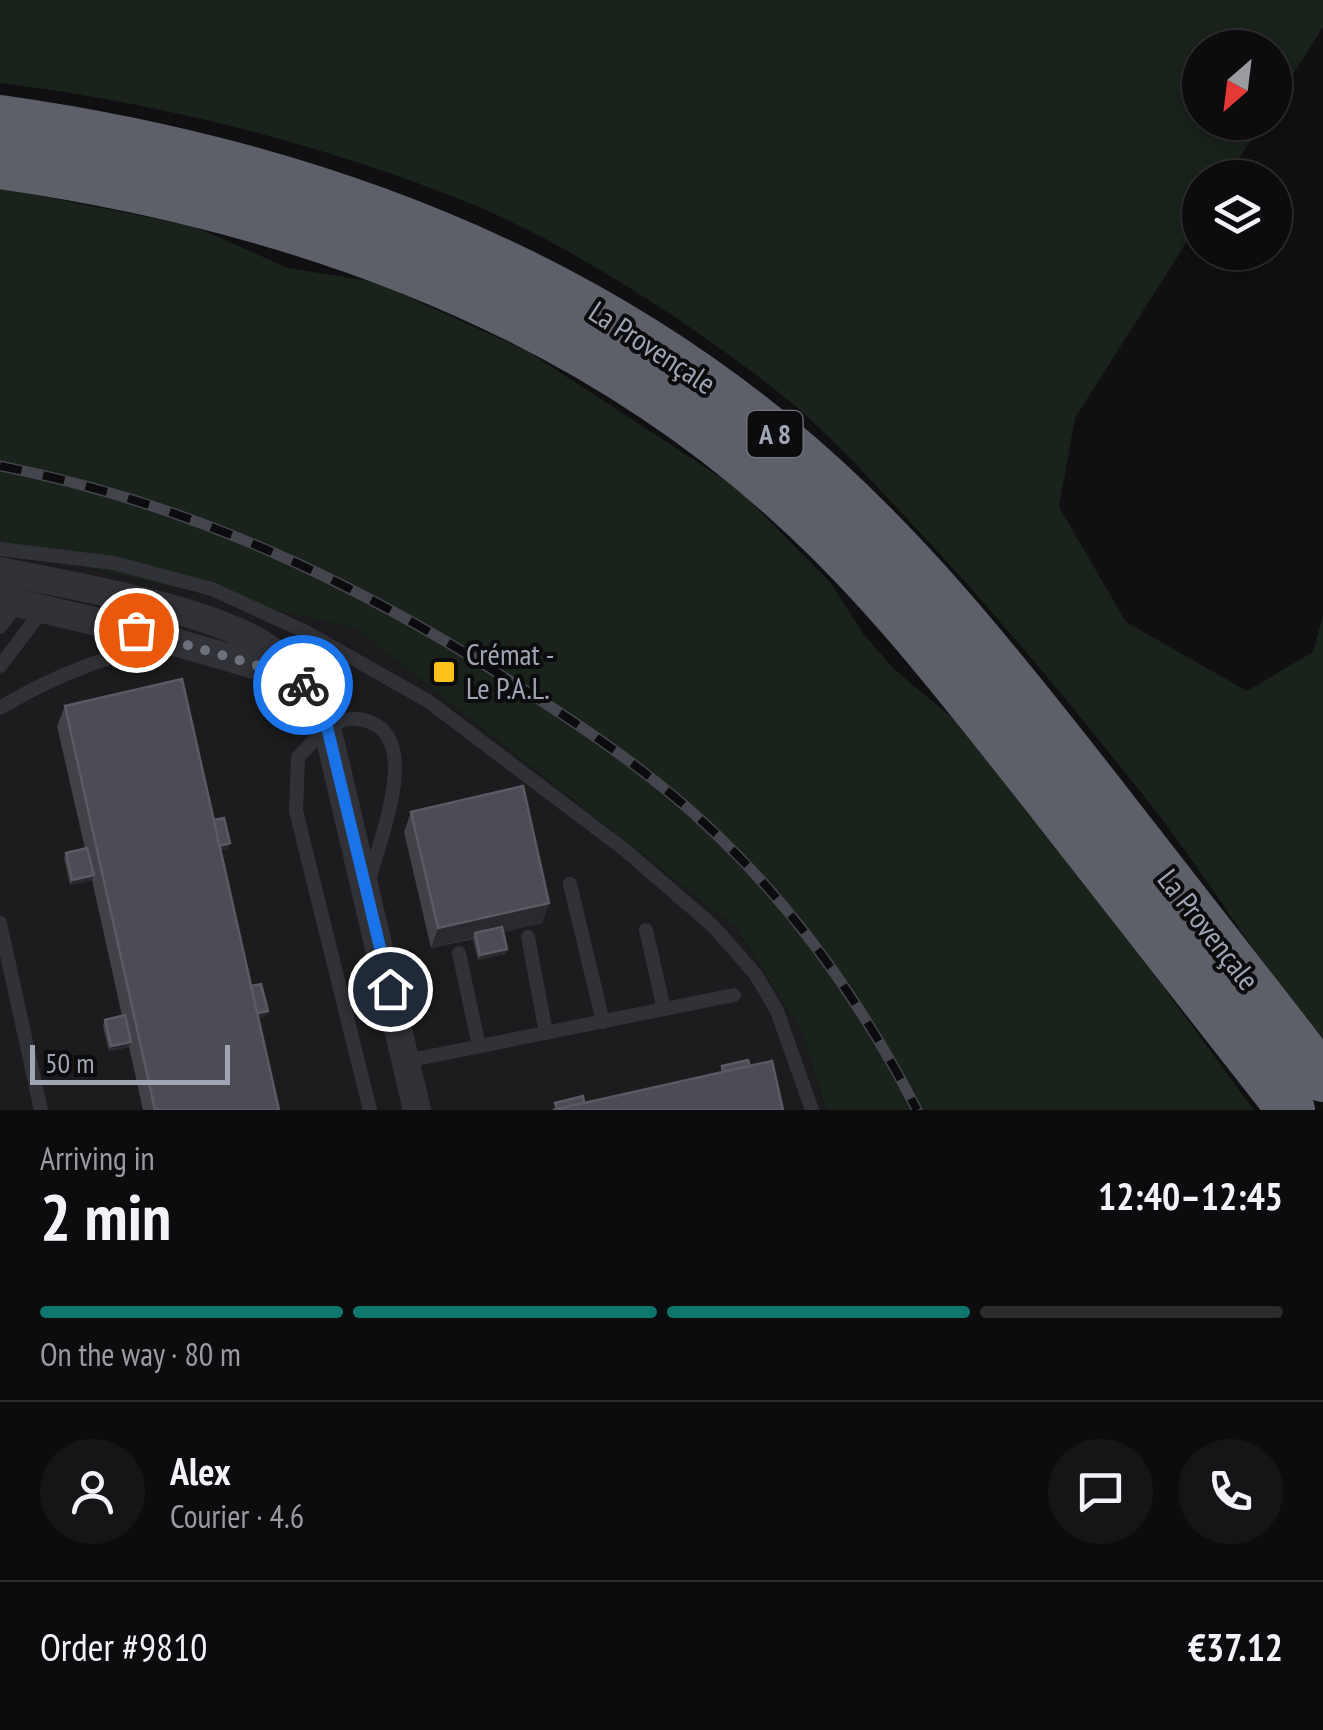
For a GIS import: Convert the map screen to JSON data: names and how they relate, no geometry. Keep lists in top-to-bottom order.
{
  "streets": {
    "highway": ["La Provençale", "A 8"]
  },
  "places": {
    "transit": ["Crémat - Le P.A.L."]
  },
  "scale_bar": "50 m",
  "north": "bottom left",
  "page": {
    "scale": "50 m",
    "heading": ["2 min", "Arriving in", "12:40–12:45"],
    "panel": [
      "Alex",
      "Courier · 4.6",
      "Order #9810",
      "€37.12"
    ],
    "bar": "On the way · 80 m"
  }
}
